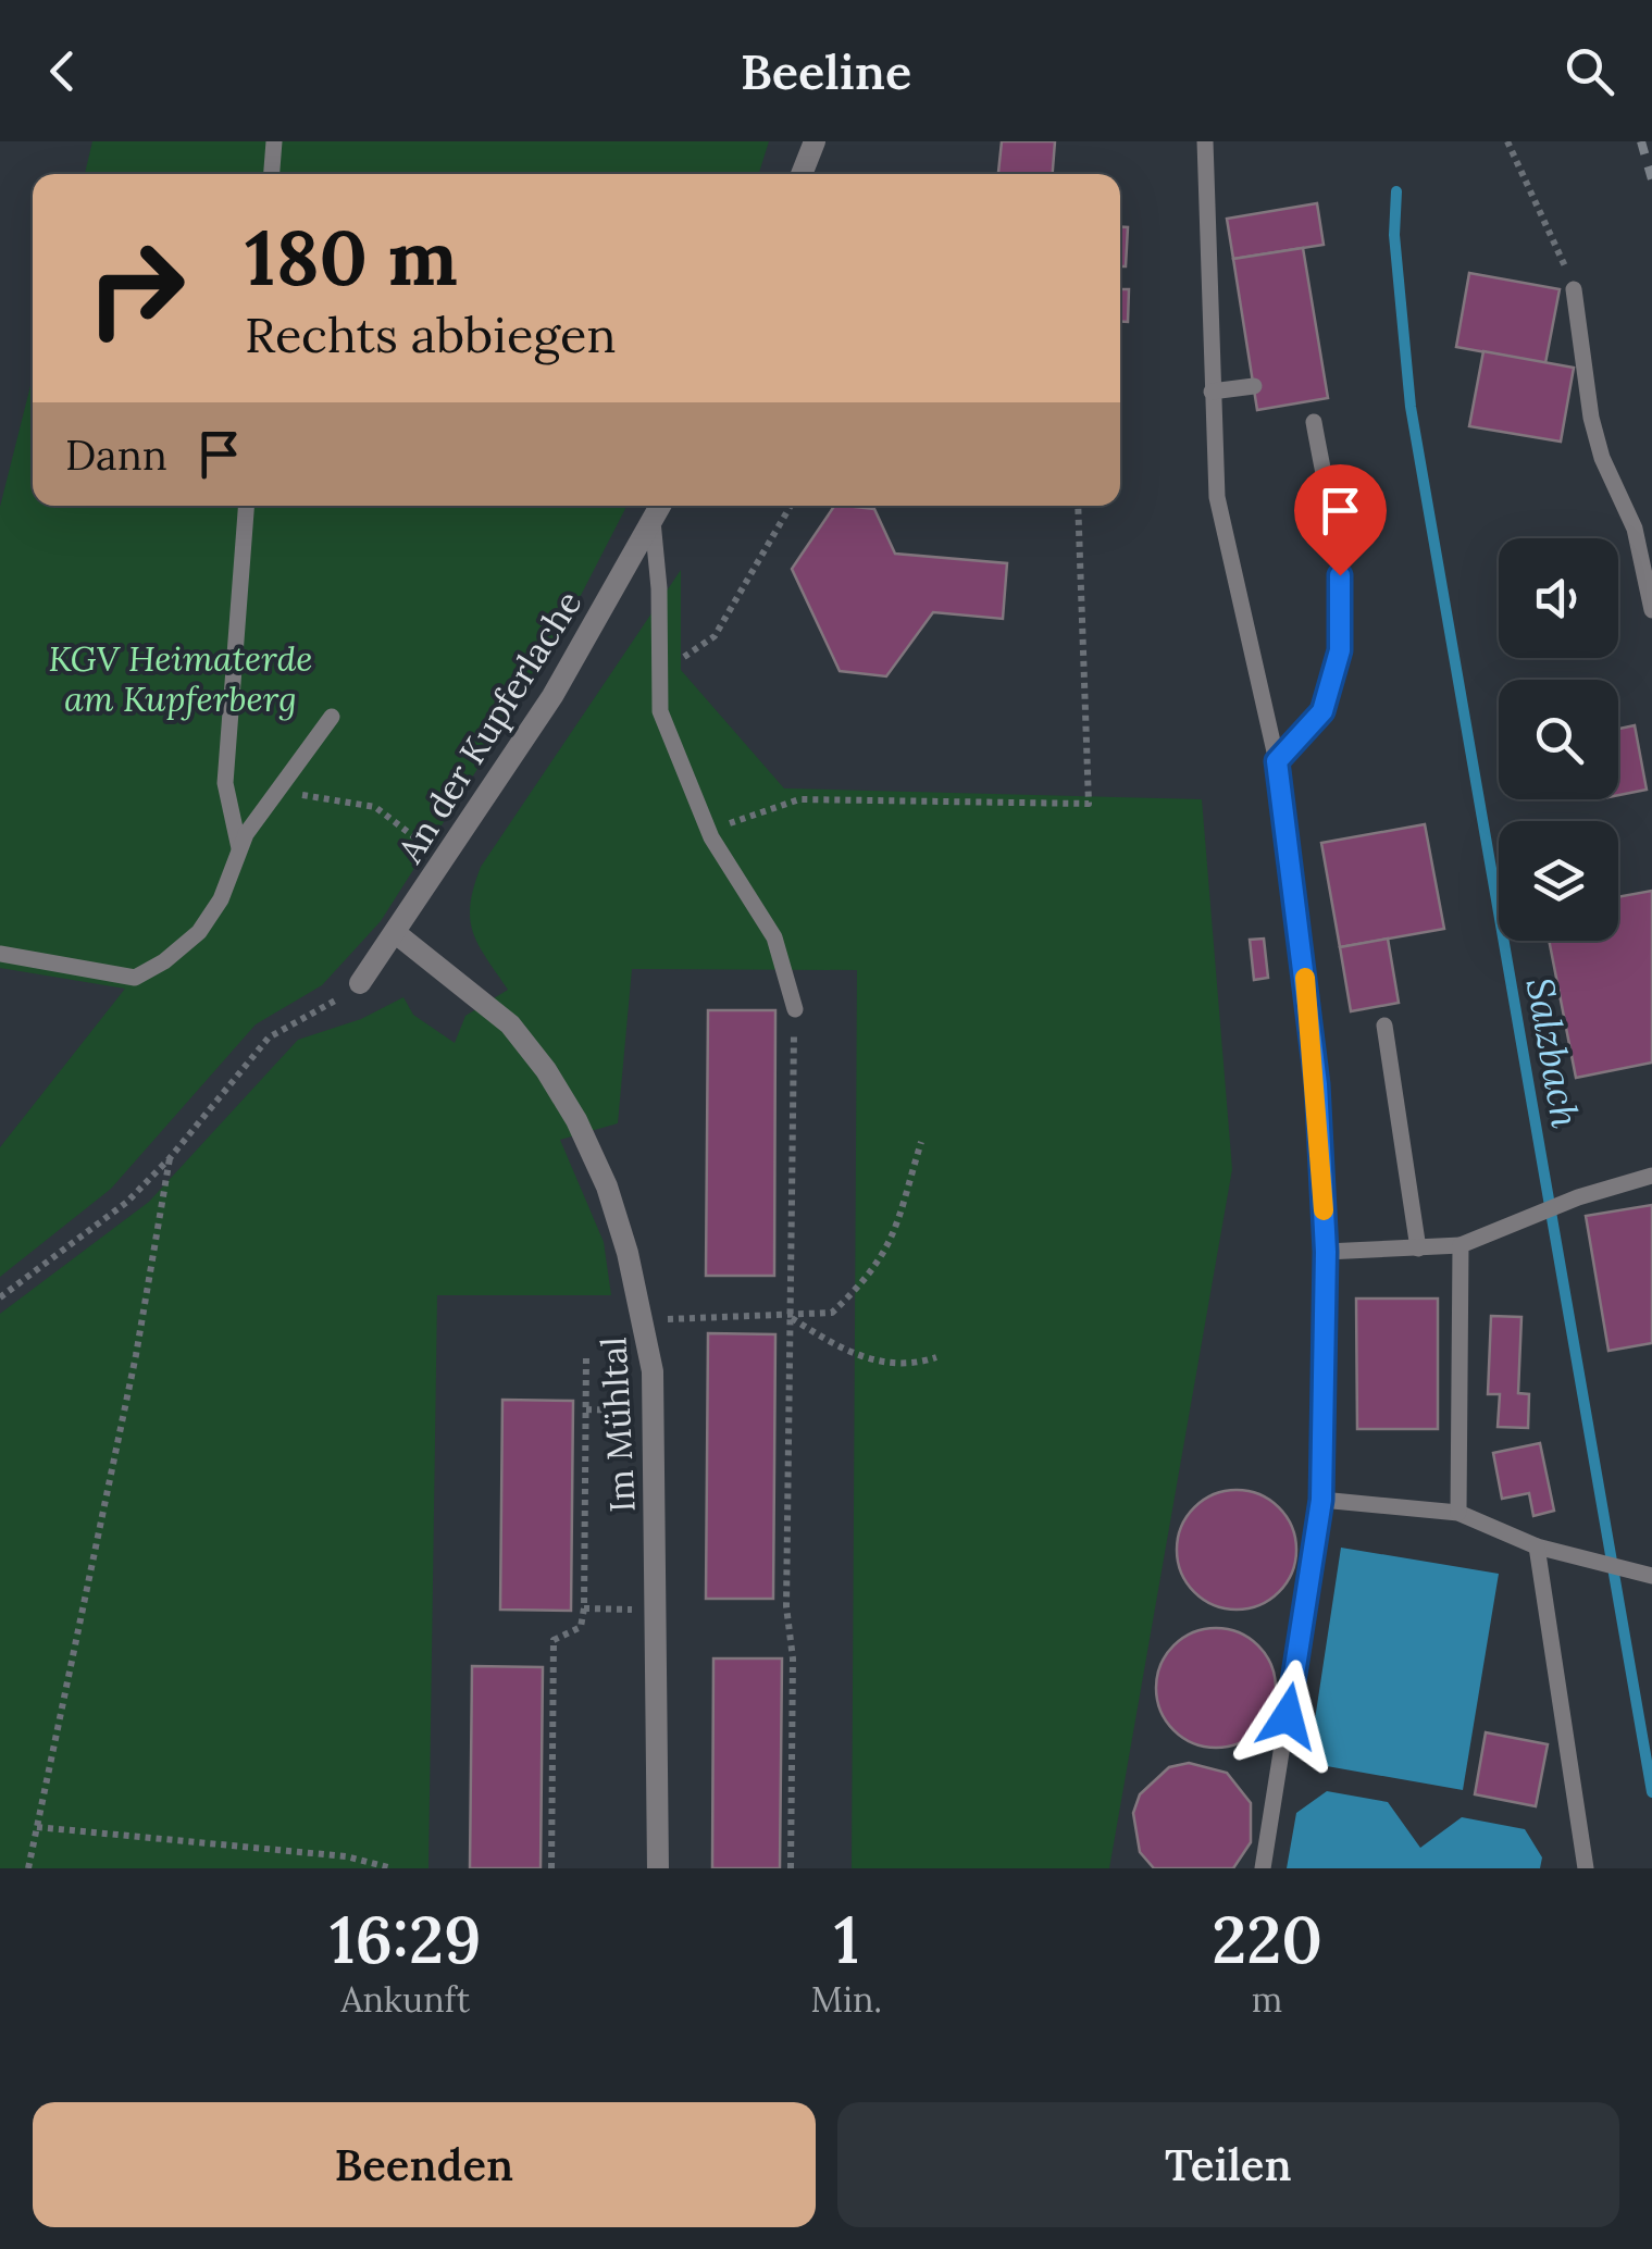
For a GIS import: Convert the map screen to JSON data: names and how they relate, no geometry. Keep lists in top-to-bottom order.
{
  "streets": {
    "street": ["An der Kupferlache", "Im Mühltal"]
  },
  "crossings": [
    ["An der Kupferlache", "Im Mühltal"]
  ],
  "water": ["Salzbach"],
  "parks": ["KGV Heimaterde am Kupferberg"],
  "page": {
    "header": "Beeline",
    "turn": ["180 m", "Rechts abbiegen"],
    "then": "Dann",
    "eta": [
      "16:29",
      "Ankunft",
      "1",
      "Min.",
      "220",
      "m"
    ],
    "buttons": ["Beenden", "Teilen"]
  }
}
